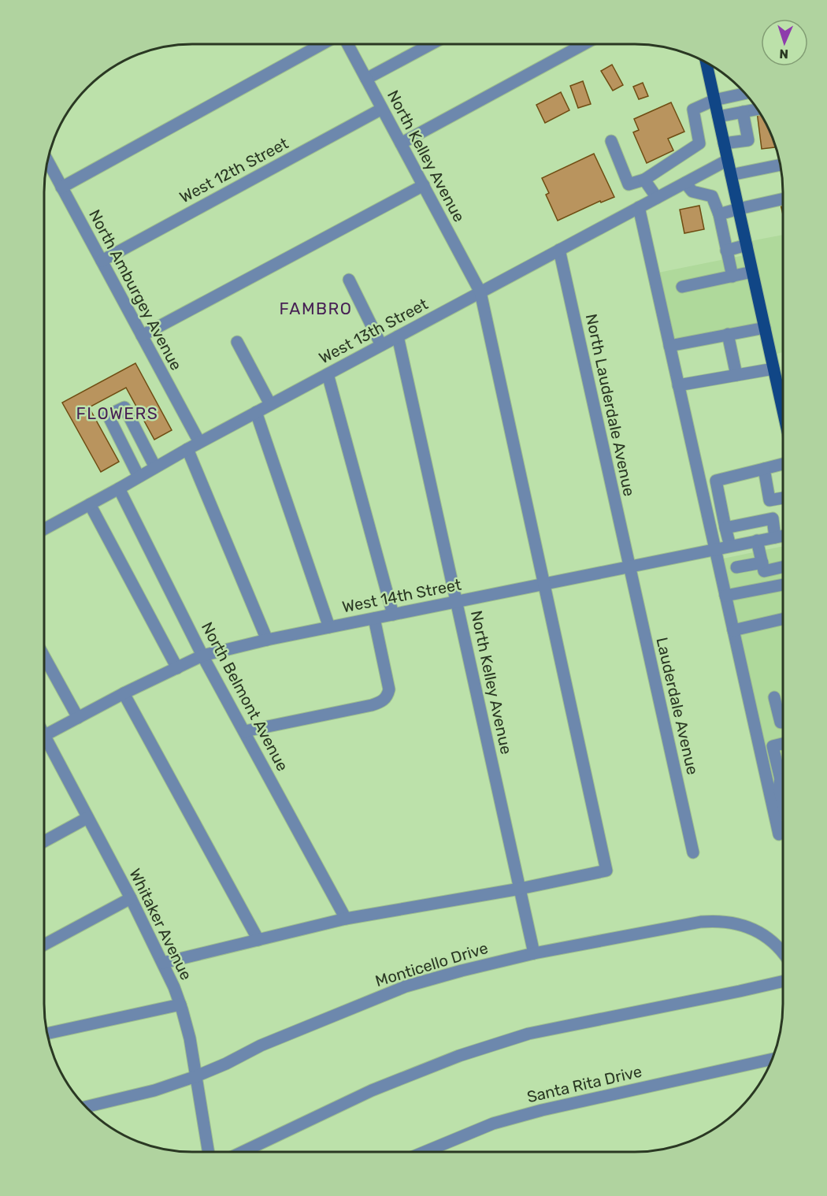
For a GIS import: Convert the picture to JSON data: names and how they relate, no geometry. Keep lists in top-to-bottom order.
{
  "streets": {
    "street": [
      "North Kelley Avenue",
      "West 12th Street",
      "North Amburgey Avenue",
      "West 13th Street",
      "North Lauderdale Avenue",
      "West 14th Street",
      "North Belmont Avenue",
      "Lauderdale Avenue",
      "Whitaker Avenue",
      "Monticello Drive",
      "Santa Rita Drive"
    ]
  },
  "crossings": [
    ["North Kelley Avenue", "West 12th Street"],
    ["North Kelley Avenue", "West 13th Street"],
    ["North Kelley Avenue", "West 14th Street"],
    ["North Kelley Avenue", "Monticello Drive"],
    ["West 12th Street", "North Amburgey Avenue"],
    ["North Amburgey Avenue", "West 13th Street"],
    ["West 13th Street", "North Lauderdale Avenue"],
    ["West 13th Street", "North Belmont Avenue"],
    ["North Lauderdale Avenue", "West 14th Street"],
    ["North Lauderdale Avenue", "Lauderdale Avenue"],
    ["West 14th Street", "North Belmont Avenue"],
    ["West 14th Street", "Lauderdale Avenue"],
    ["Whitaker Avenue", "Monticello Drive"]
  ],
  "districts": ["FAMBRO", "FLOWERS"],
  "north": "bottom"
}
